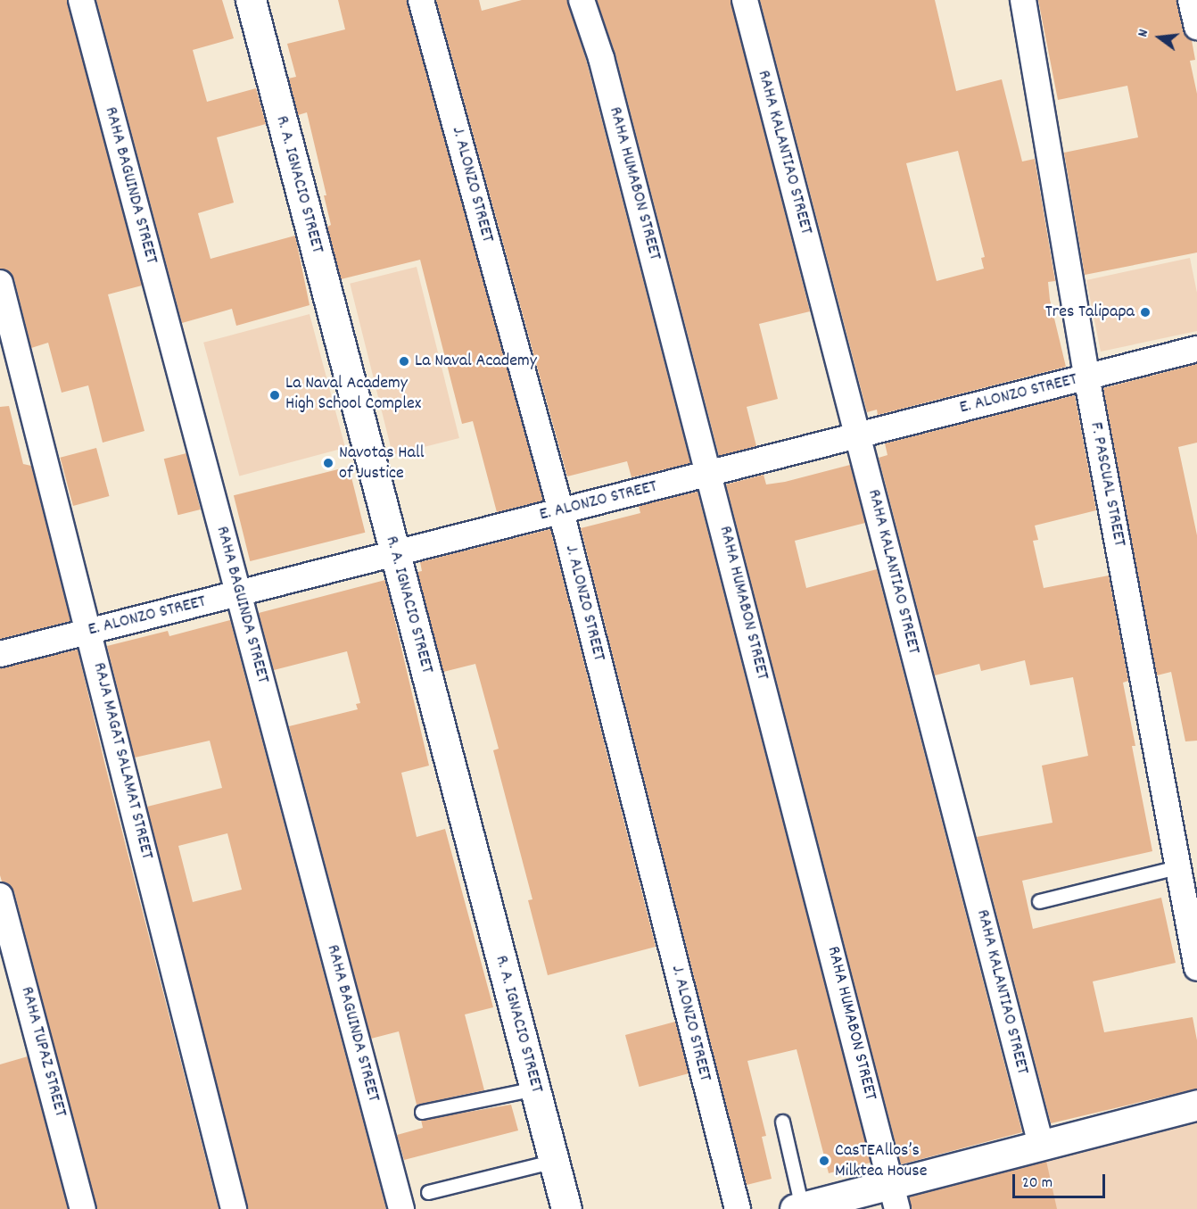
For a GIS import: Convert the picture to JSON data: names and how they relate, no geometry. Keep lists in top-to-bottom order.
{
  "streets": {
    "street": [
      "RAHA KALANTIAO STREET",
      "RAHA HUMABON STREET",
      "R. A. IGNACIO STREET",
      "J. ALONZO STREET",
      "RAHA BAGUINDA STREET",
      "E. ALONZO STREET",
      "F. PASCUAL STREET",
      "RAJA MAGAT SALAMAT STREET",
      "RAHA TUPAZ STREET"
    ]
  },
  "crossings": [
    ["RAHA KALANTIAO STREET", "E. ALONZO STREET"],
    ["RAHA HUMABON STREET", "E. ALONZO STREET"],
    ["R. A. IGNACIO STREET", "E. ALONZO STREET"],
    ["J. ALONZO STREET", "E. ALONZO STREET"],
    ["RAHA BAGUINDA STREET", "E. ALONZO STREET"],
    ["E. ALONZO STREET", "F. PASCUAL STREET"],
    ["E. ALONZO STREET", "RAJA MAGAT SALAMAT STREET"]
  ],
  "places": [
    "Tres Talipapa",
    "La Naval Academy",
    "La Naval Academy High School Complex",
    "Navotas Hall of Justice",
    "CasTEAllos’s Milktea House"
  ],
  "scale_bar": "20 m",
  "north": "left"
}
